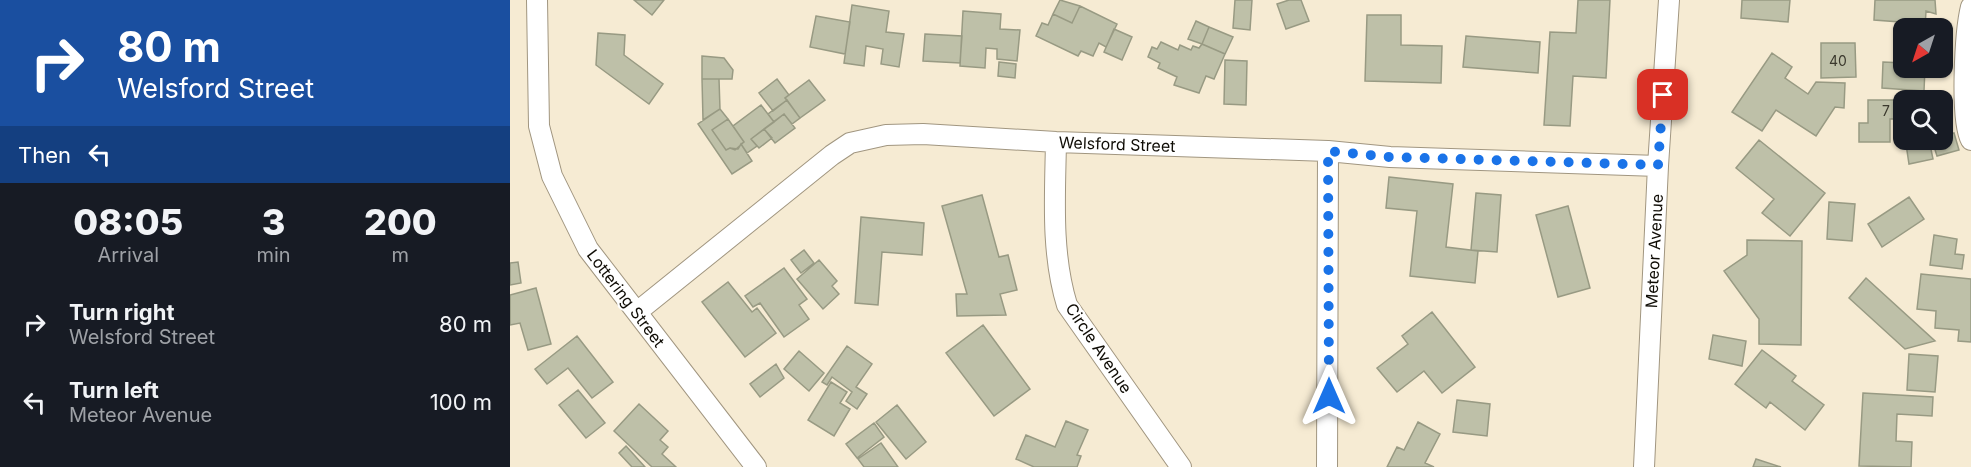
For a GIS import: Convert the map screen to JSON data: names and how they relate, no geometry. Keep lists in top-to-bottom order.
{
  "streets": {
    "street": [
      "Welsford Street",
      "Meteor Avenue",
      "Lottering Street",
      "Circle Avenue"
    ]
  },
  "crossings": [
    ["Welsford Street", "Meteor Avenue"],
    ["Welsford Street", "Lottering Street"],
    ["Welsford Street", "Circle Avenue"]
  ],
  "house_numbers": ["40", "7"],
  "north": "bottom left",
  "page": {
    "turn": ["80 m", "Welsford Street"],
    "then": "Then",
    "eta": [
      "08:05",
      "Arrival",
      "3",
      "min",
      "200",
      "m"
    ],
    "list": [
      {
        "name": "Turn right",
        "note": "Welsford Street",
        "value": "80 m"
      },
      {
        "name": "Turn left",
        "note": "Meteor Avenue",
        "value": "100 m"
      }
    ]
  }
}
